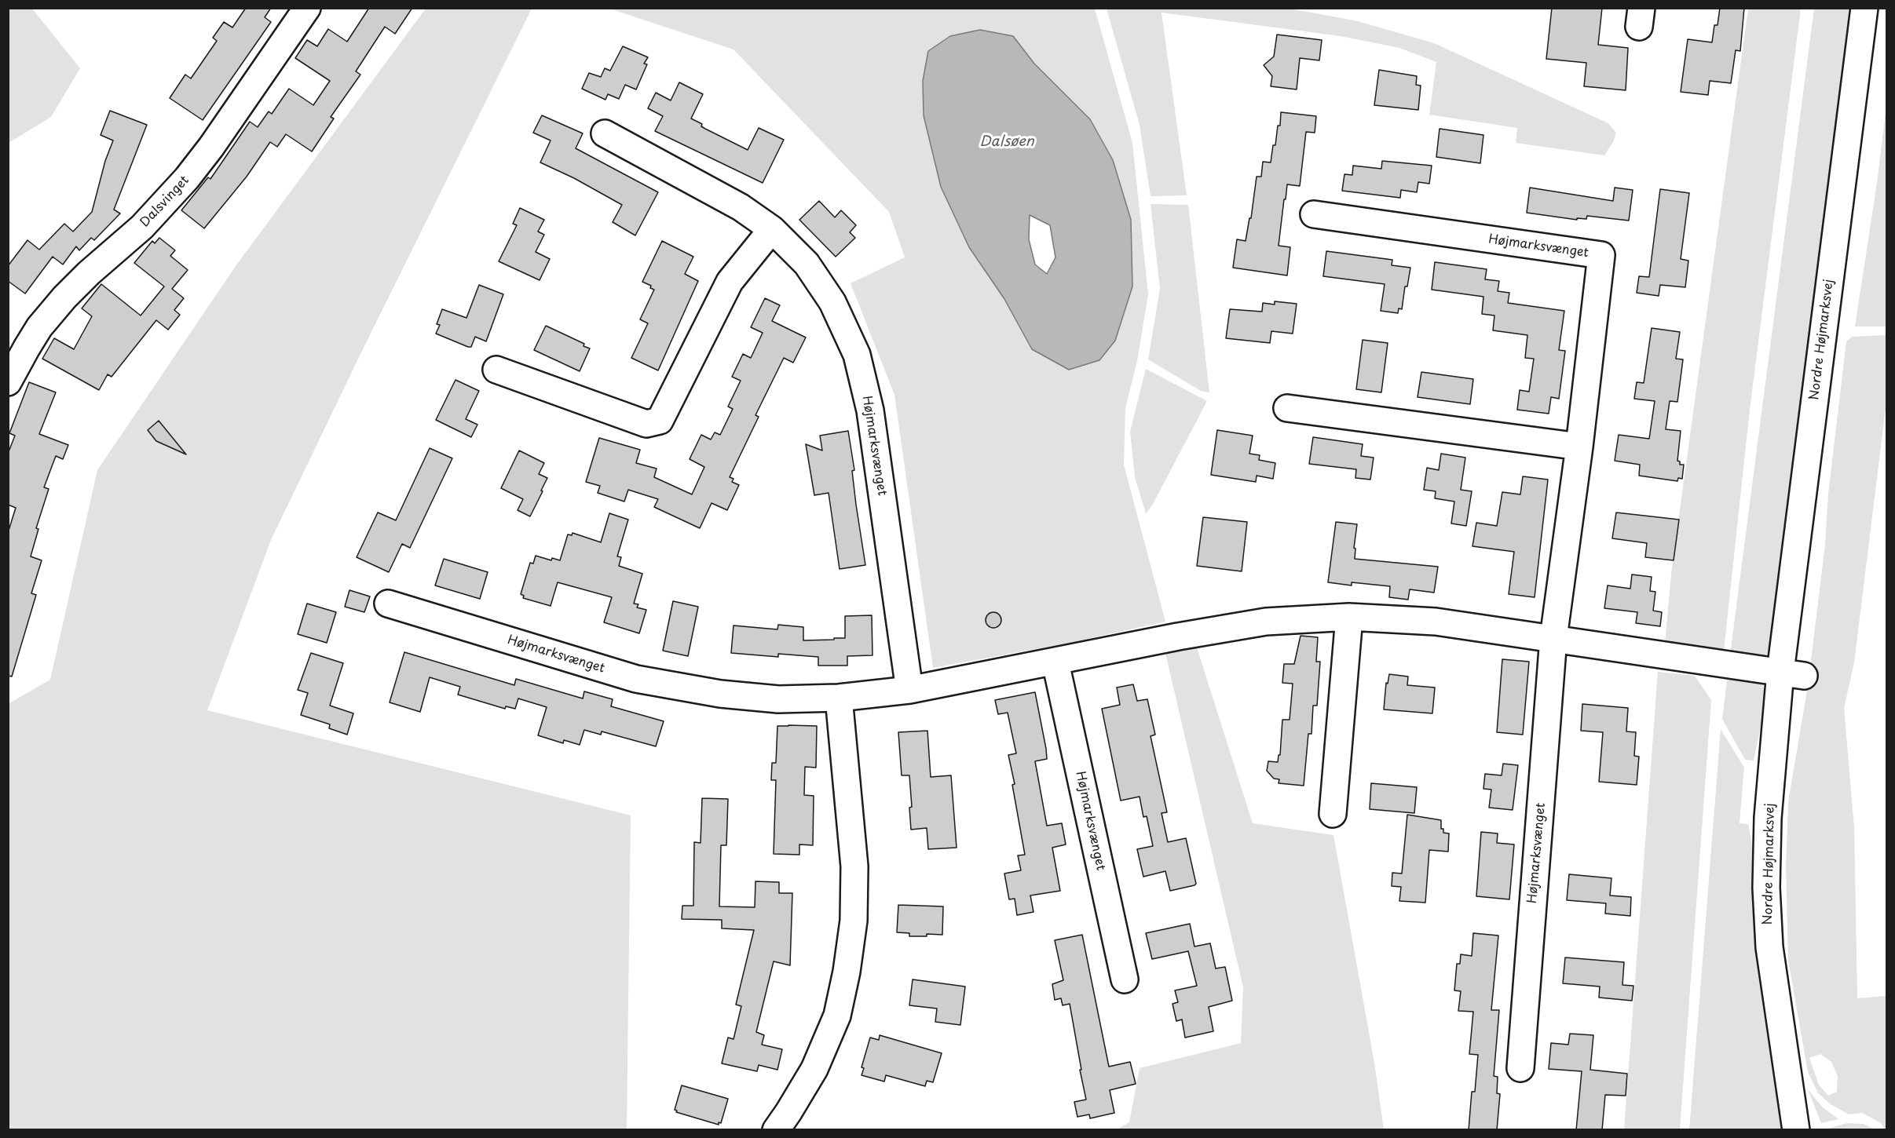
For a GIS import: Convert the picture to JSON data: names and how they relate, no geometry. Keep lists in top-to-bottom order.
{
  "streets": {
    "street": ["Dalsvinget", "Højmarksvænget", "Nordre Højmarksvej"]
  },
  "crossings": [
    ["Højmarksvænget", "Nordre Højmarksvej"]
  ],
  "water": ["Dalsøen"]
}
